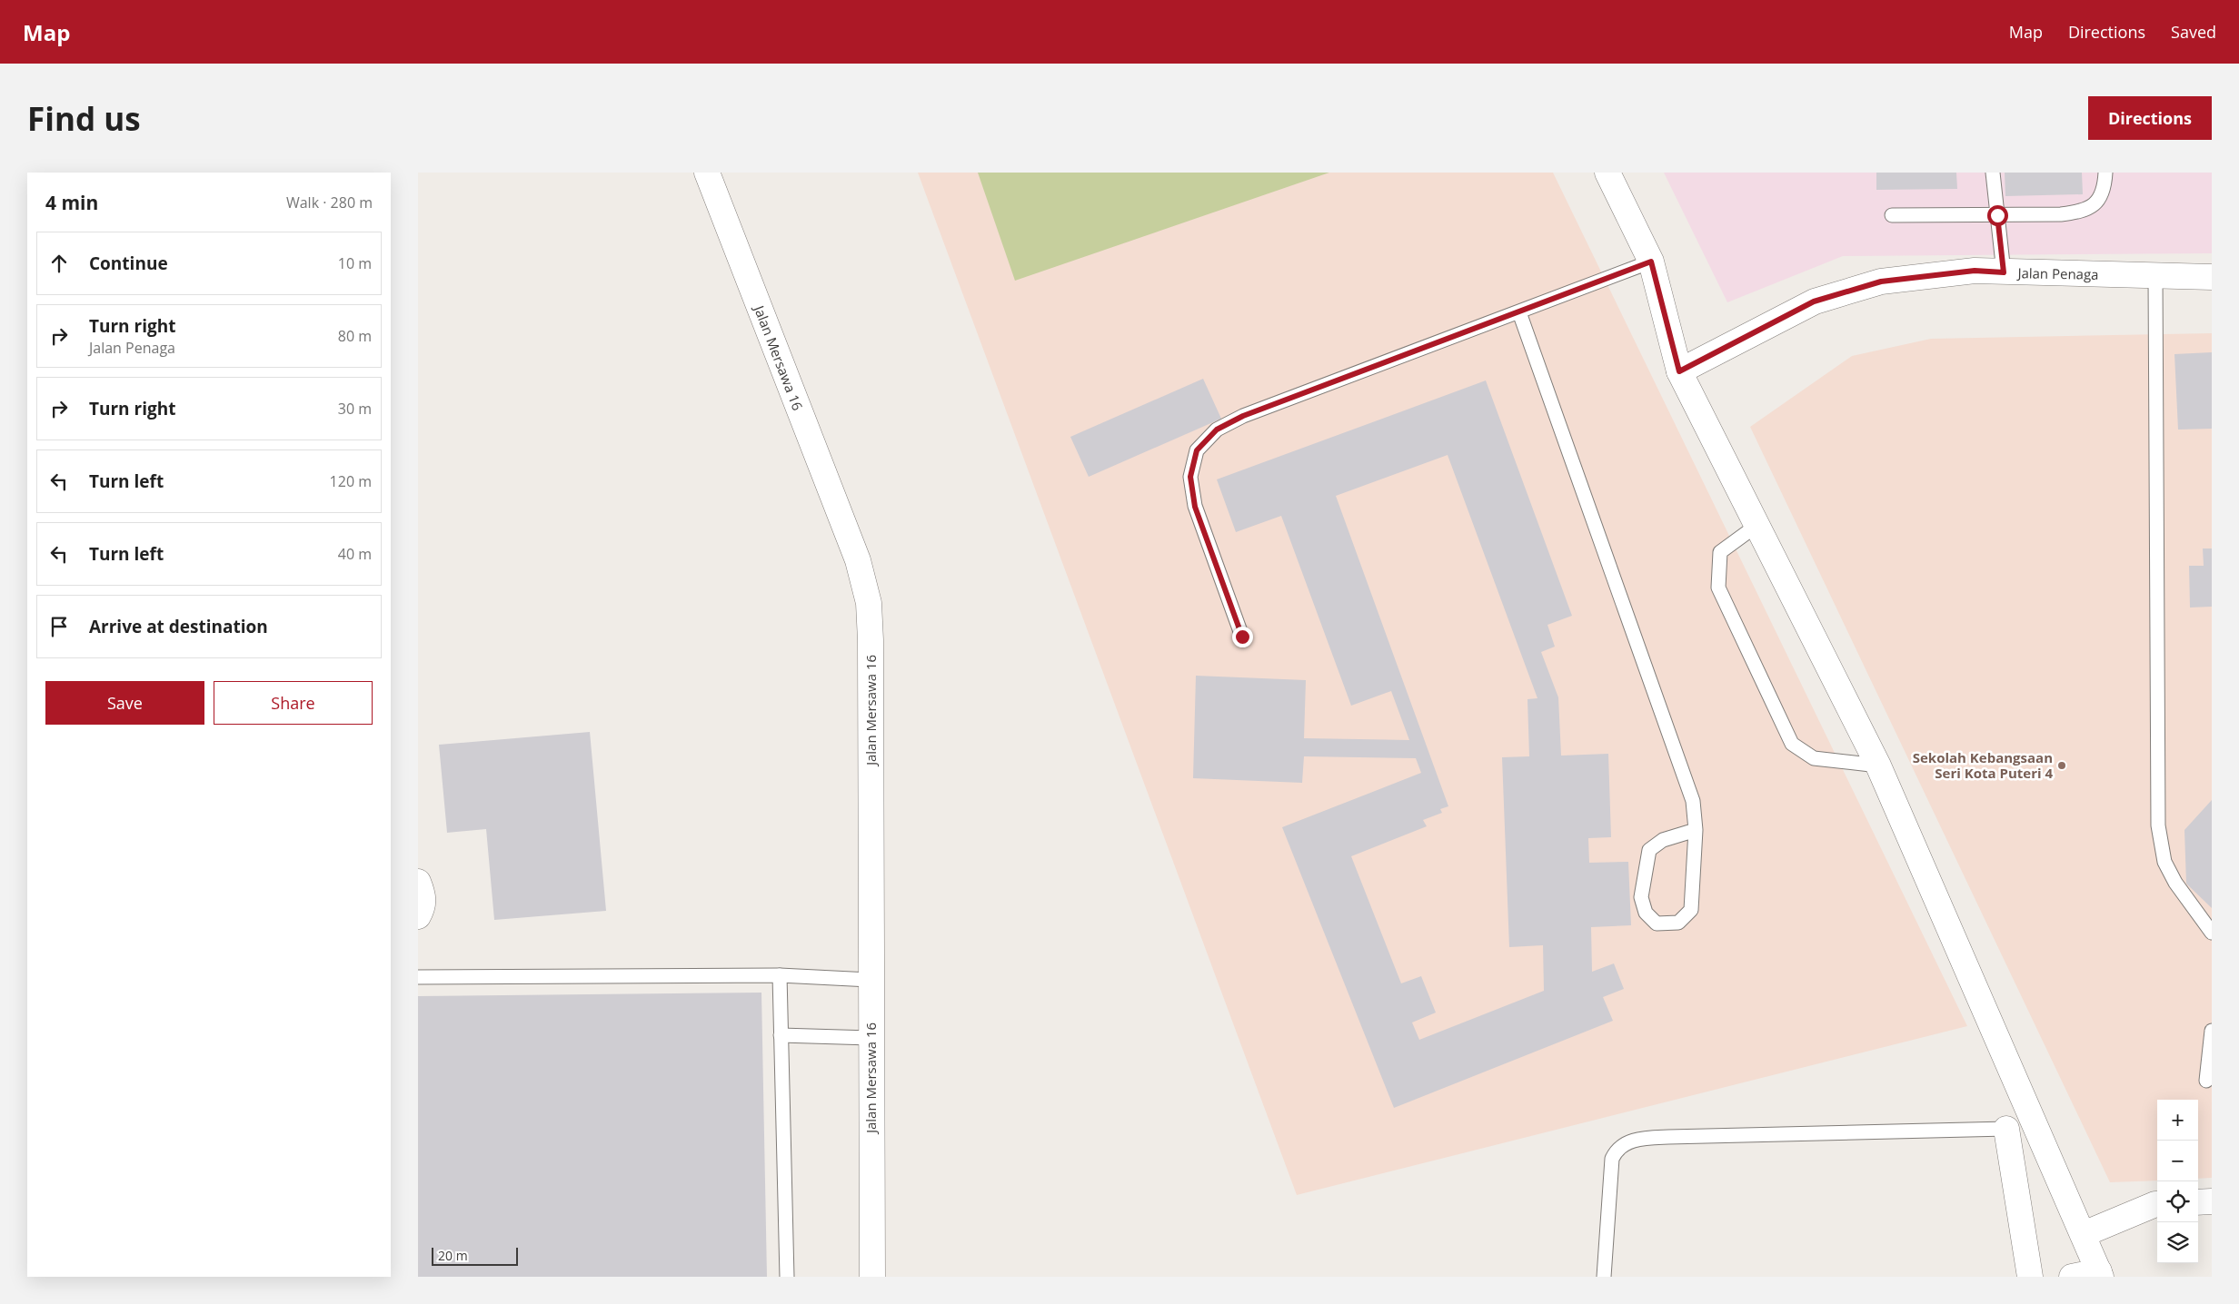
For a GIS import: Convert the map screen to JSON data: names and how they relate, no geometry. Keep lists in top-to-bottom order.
{
  "streets": {
    "street": ["Jalan Penaga", "Jalan Mersawa 16"]
  },
  "places": ["Sekolah Kebangsaan Seri Kota Puteri 4"],
  "scale_bar": "20 m",
  "page": {
    "header": "Map",
    "nav": ["Map", "Directions", "Saved"],
    "buttons": [
      "Directions",
      ["Save", "Share"]
    ],
    "title": "Find us",
    "heading": ["4 min", "Walk · 280 m"],
    "list": [
      ["Continue", "10 m"],
      ["Turn right", "Jalan Penaga", "80 m"],
      ["Turn right", "30 m"],
      ["Turn left", "120 m"],
      ["Turn left", "40 m"],
      "Arrive at destination"
    ],
    "map_buttons": ["+", "−"],
    "scale": "20 m"
  }
}
